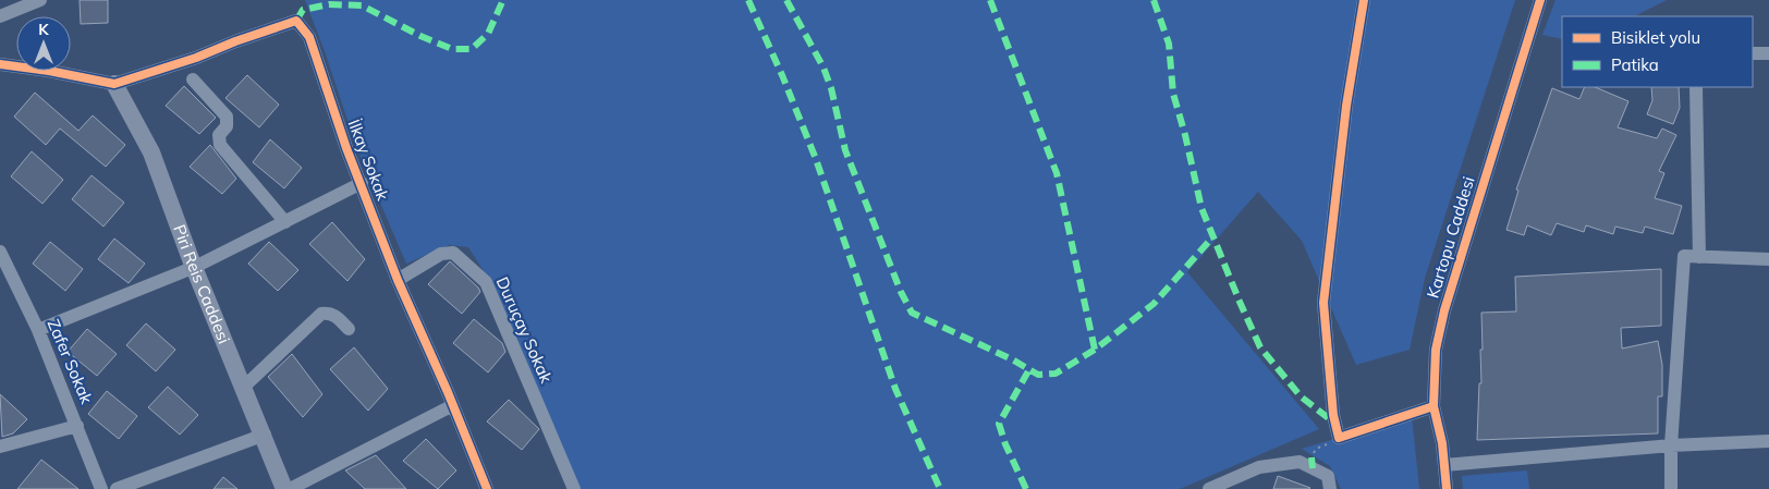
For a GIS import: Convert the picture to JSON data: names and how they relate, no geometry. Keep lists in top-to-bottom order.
{
  "streets": {
    "main road": ["Piri Reis Caddesi"],
    "street": [
      "İlkay Sokak",
      "Kartopu Caddesi",
      "Duruçay Sokak",
      "Zafer Sokak"
    ]
  },
  "crossings": [
    ["İlkay Sokak", "Piri Reis Caddesi"],
    ["İlkay Sokak", "Duruçay Sokak"]
  ],
  "legend": ["Bisiklet yolu", "Patika"],
  "north": "top"
}
